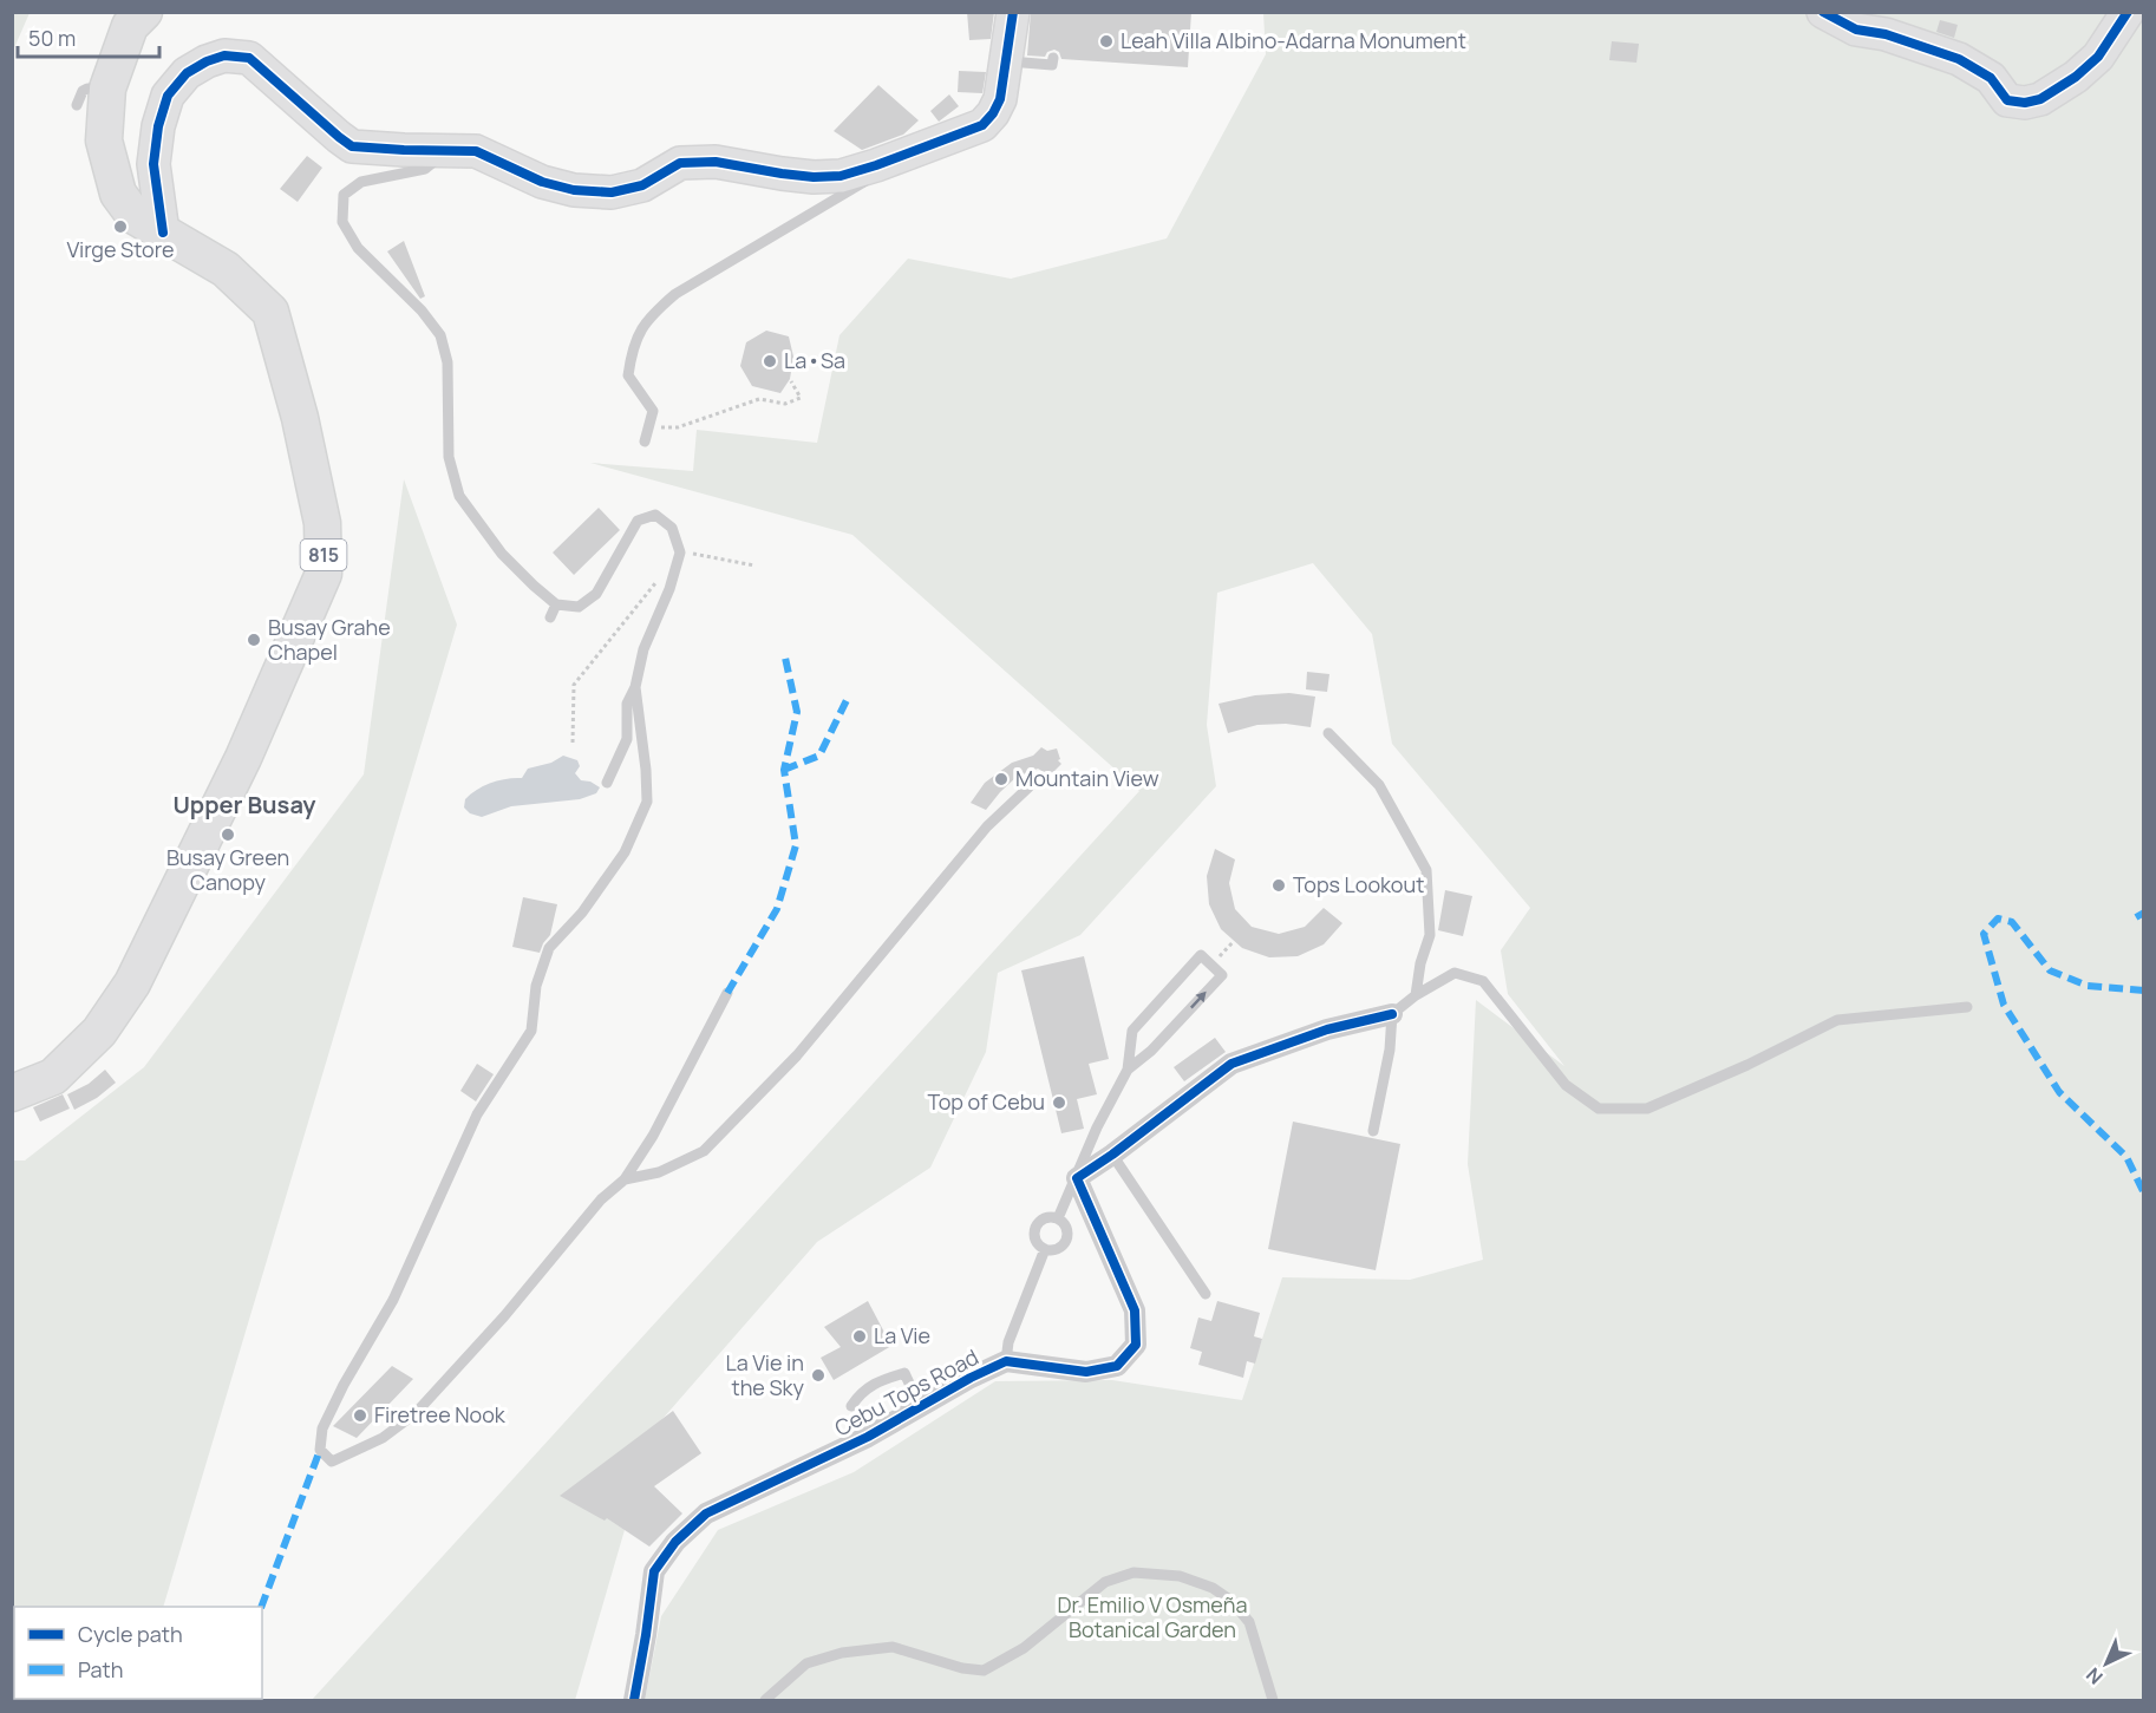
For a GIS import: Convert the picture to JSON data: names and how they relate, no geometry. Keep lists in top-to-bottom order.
{
  "streets": {
    "main road": ["815"],
    "street": ["Cebu Tops Road"]
  },
  "districts": ["Upper Busay"],
  "parks": ["Dr. Emilio V Osmeña Botanical Garden"],
  "places": [
    "Leah Villa Albino-Adarna Monument",
    "Virge Store",
    "La•Sa",
    "Busay Grahe Chapel",
    "Mountain View",
    "Busay Green Canopy",
    "Tops Lookout",
    "Top of Cebu",
    "La Vie",
    "La Vie in the Sky",
    "Firetree Nook"
  ],
  "legend": ["Cycle path", "Path"],
  "scale_bar": "50 m",
  "north": "bottom left"
}
